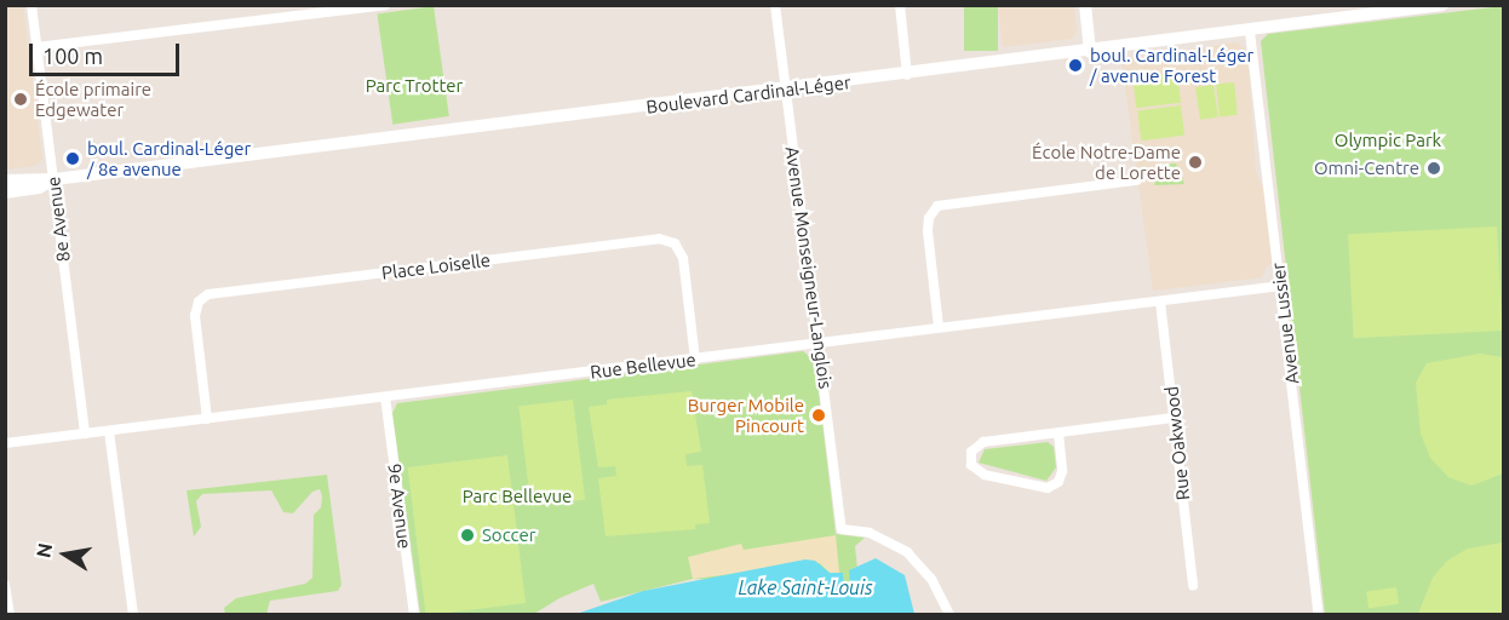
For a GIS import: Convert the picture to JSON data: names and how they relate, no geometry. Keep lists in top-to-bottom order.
{
  "streets": {
    "street": [
      "Boulevard Cardinal-Léger",
      "8e Avenue",
      "Place Loiselle",
      "Avenue Monseigneur-Langlois",
      "Avenue Lussier",
      "Rue Bellevue",
      "Rue Oakwood",
      "9e Avenue"
    ]
  },
  "crossings": [
    ["Boulevard Cardinal-Léger", "8e Avenue"],
    ["Boulevard Cardinal-Léger", "Avenue Monseigneur-Langlois"],
    ["Boulevard Cardinal-Léger", "Avenue Lussier"],
    ["8e Avenue", "Rue Bellevue"],
    ["Place Loiselle", "Rue Bellevue"],
    ["Avenue Monseigneur-Langlois", "Rue Bellevue"],
    ["Avenue Lussier", "Rue Bellevue"],
    ["Rue Bellevue", "Rue Oakwood"],
    ["Rue Bellevue", "9e Avenue"]
  ],
  "water": ["Lake Saint-Louis"],
  "parks": ["Parc Trotter", "Olympic Park", "Parc Bellevue"],
  "places": [
    "boul. Cardinal-Léger / avenue Forest",
    "École primaire Edgewater",
    "boul. Cardinal-Léger / 8e avenue",
    "École Notre-Dame de Lorette",
    "Omni-Centre",
    "Burger Mobile Pincourt",
    "Soccer"
  ],
  "scale_bar": "100 m",
  "north": "left"
}
